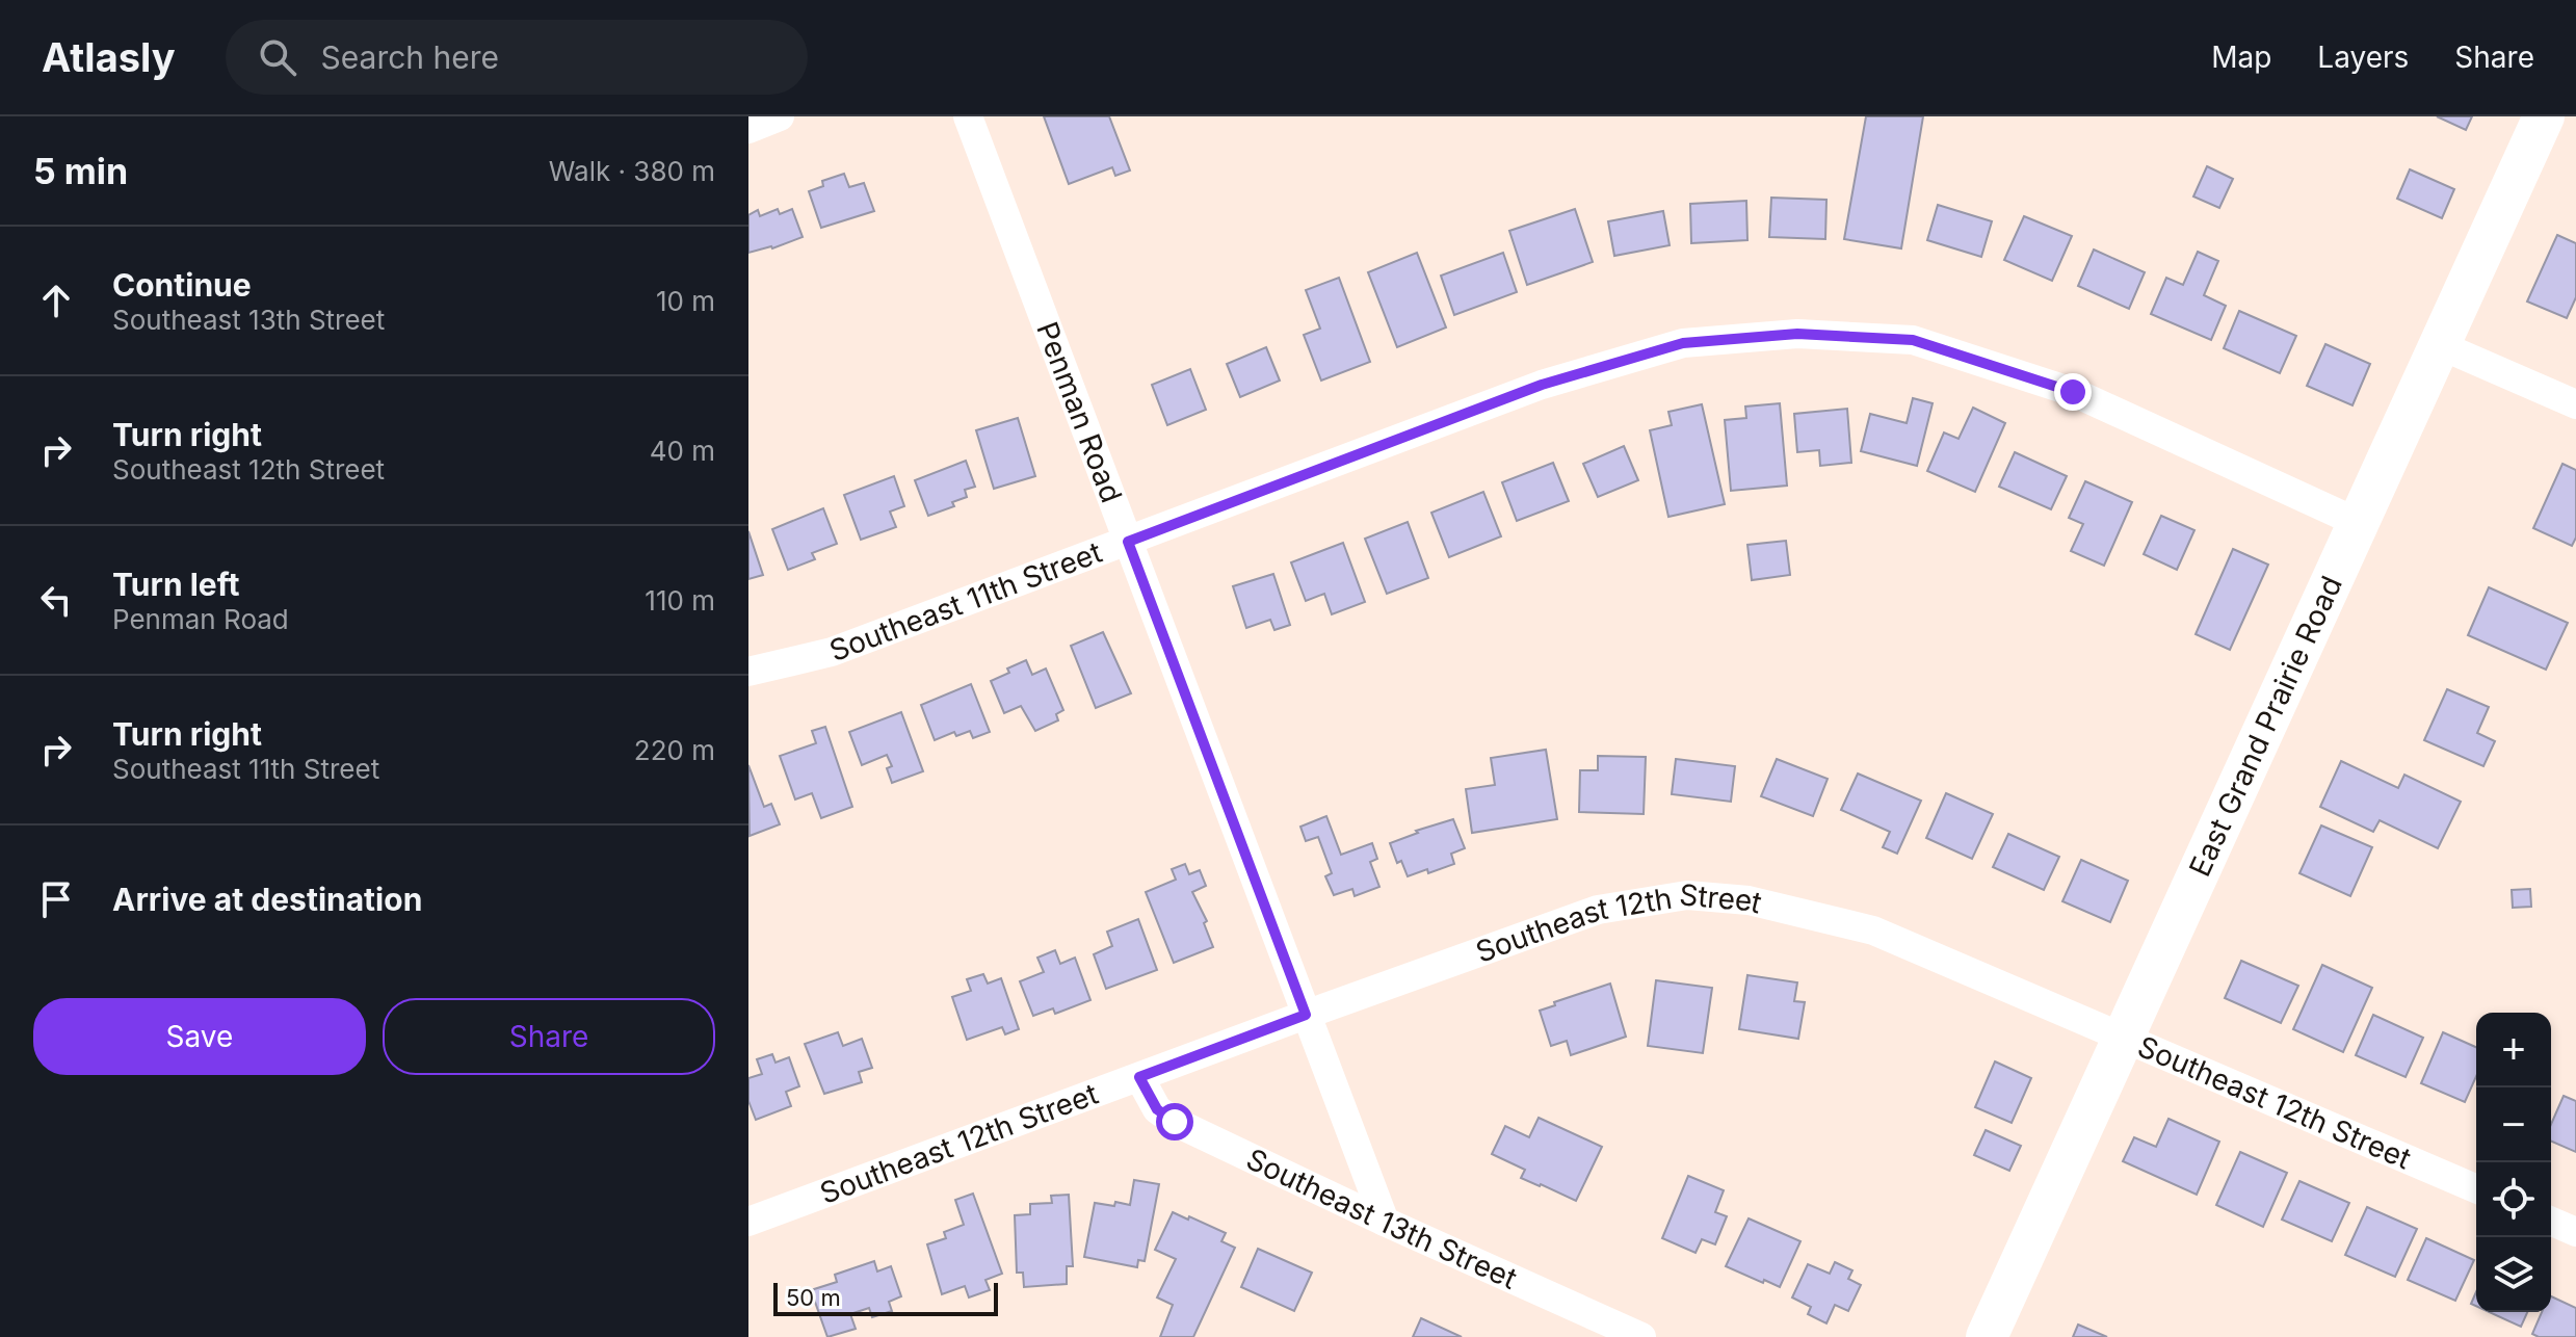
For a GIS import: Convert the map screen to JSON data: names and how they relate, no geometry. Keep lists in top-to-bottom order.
{
  "streets": {
    "street": [
      "Penman Road",
      "Southeast 11th Street",
      "East Grand Prairie Road",
      "Southeast 12th Street",
      "Southeast 13th Street"
    ]
  },
  "crossings": [
    ["Penman Road", "Southeast 11th Street"],
    ["Penman Road", "Southeast 12th Street"],
    ["Penman Road", "Southeast 13th Street"],
    ["Southeast 11th Street", "East Grand Prairie Road"],
    ["East Grand Prairie Road", "Southeast 12th Street"],
    ["Southeast 12th Street", "Southeast 13th Street"]
  ],
  "scale_bar": "50 m",
  "page": {
    "header": "Atlasly",
    "search": "Search here",
    "nav": ["Map", "Layers", "Share"],
    "heading": ["5 min", "Walk · 380 m"],
    "list": [
      ["Continue", "Southeast 13th Street", "10 m"],
      ["Turn right", "Southeast 12th Street", "40 m"],
      ["Turn left", "Penman Road", "110 m"],
      ["Turn right", "Southeast 11th Street", "220 m"],
      "Arrive at destination"
    ],
    "buttons": ["Save", "Share"],
    "map_buttons": ["+", "−"],
    "scale": "50 m"
  }
}
